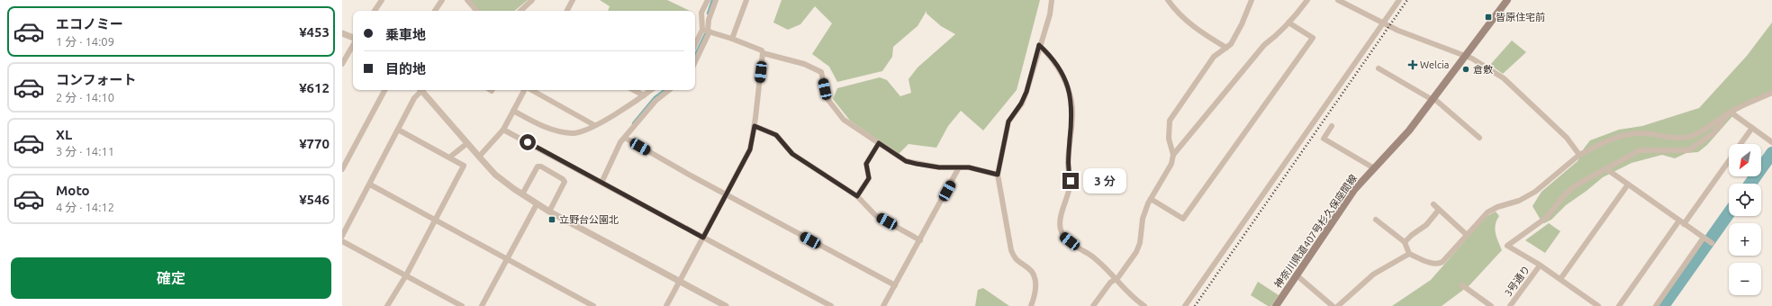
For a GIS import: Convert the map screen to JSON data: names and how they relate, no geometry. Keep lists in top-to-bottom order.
{
  "streets": {
    "main road": ["神奈川県道407号杉久保座間線"],
    "street": ["3号通り"]
  },
  "places": {
    "transit": ["皆原住宅前", "立野台公園北"],
    "health": ["Welcia"],
    "other": ["倉敷"]
  },
  "north": "bottom left",
  "page": {
    "list": [
      {
        "name": "エコノミー",
        "note": "1 分 · 14:09",
        "value": "¥453"
      },
      {
        "name": "コンフォート",
        "note": "2 分 · 14:10",
        "value": "¥612"
      },
      {
        "name": "XL",
        "note": "3 分 · 14:11",
        "value": "¥770"
      },
      {
        "name": "Moto",
        "note": "4 分 · 14:12",
        "value": "¥546"
      }
    ],
    "banner": ["乗車地", "目的地"],
    "map_buttons": ["+", "−"],
    "bubble": "3 分",
    "buttons": "確定"
  }
}
